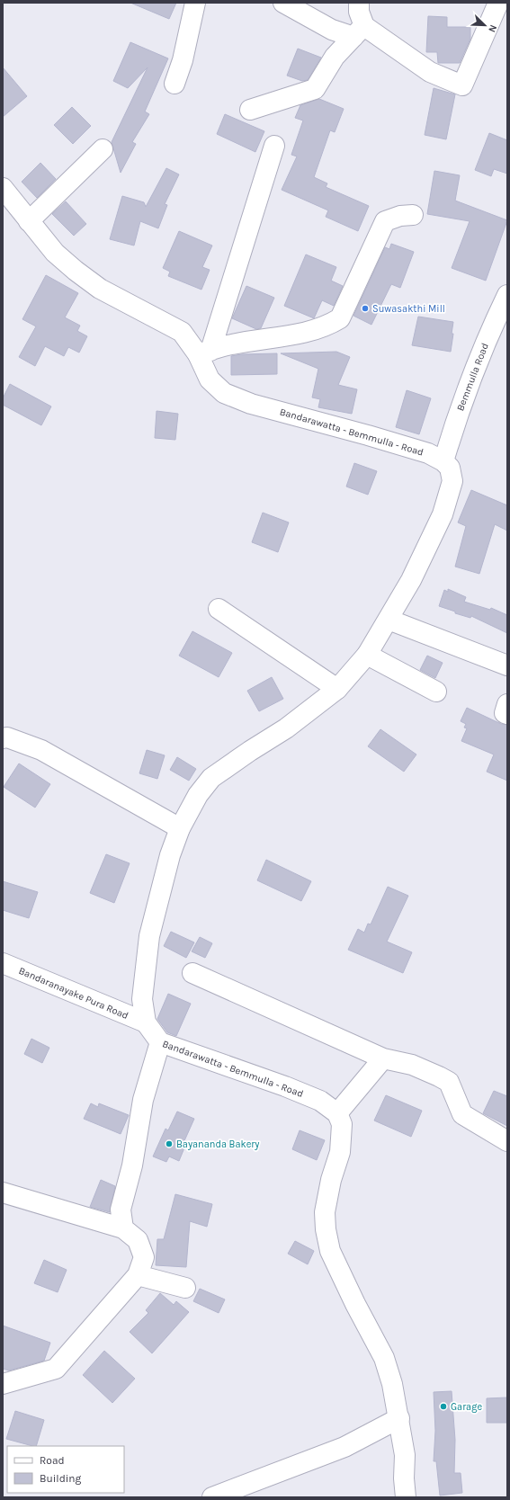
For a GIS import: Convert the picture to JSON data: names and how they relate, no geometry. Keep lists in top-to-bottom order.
{
  "streets": {
    "street": ["Bemmulla Road", "Bandarawatta - Bemmulla - Road", "Bandaranayake Pura Road"]
  },
  "crossings": [
    ["Bemmulla Road", "Bandarawatta - Bemmulla - Road"],
    ["Bandarawatta - Bemmulla - Road", "Bandaranayake Pura Road"]
  ],
  "places": ["Suwasakthi Mill", "Bayananda Bakery", "Garage"],
  "legend": ["Road", "Building"],
  "north": "bottom right"
}
